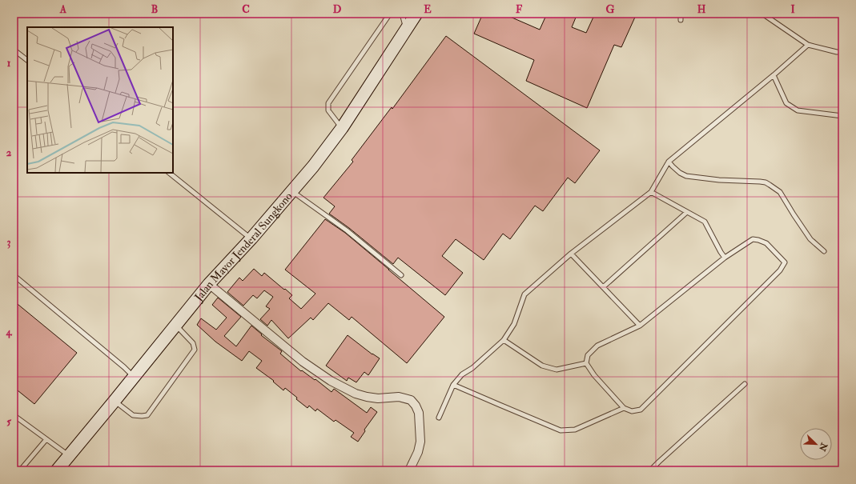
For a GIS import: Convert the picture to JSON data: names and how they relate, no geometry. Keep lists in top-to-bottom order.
{
  "streets": {
    "main road": ["Jalan Mayor Jenderal Sungkono"]
  },
  "north": "bottom right",
  "grid": {
    "columns": [
      "A",
      "B",
      "C",
      "D",
      "E",
      "F",
      "G",
      "H",
      "I"
    ],
    "rows": [
      "1",
      "2",
      "3",
      "4",
      "5"
    ]
  }
}
